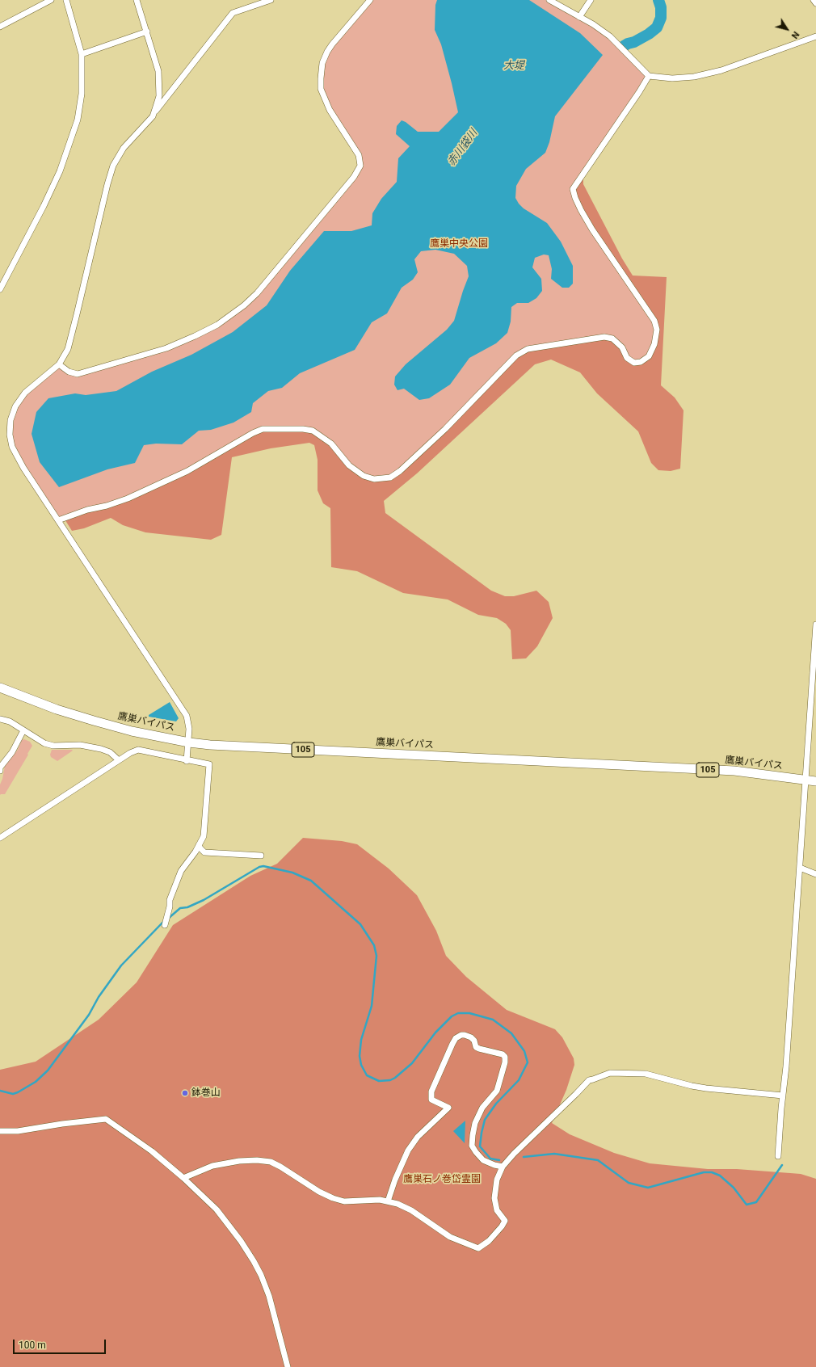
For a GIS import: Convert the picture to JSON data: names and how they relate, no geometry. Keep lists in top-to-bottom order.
{
  "streets": {
    "highway": ["鷹巣バイパス", "105"]
  },
  "water": ["大堤", "赤川袋川"],
  "parks": ["鷹巣中央公園", "鷹巣石ノ巻岱霊園"],
  "places": ["鉢巻山"],
  "scale_bar": "100 m",
  "north": "bottom right"
}
